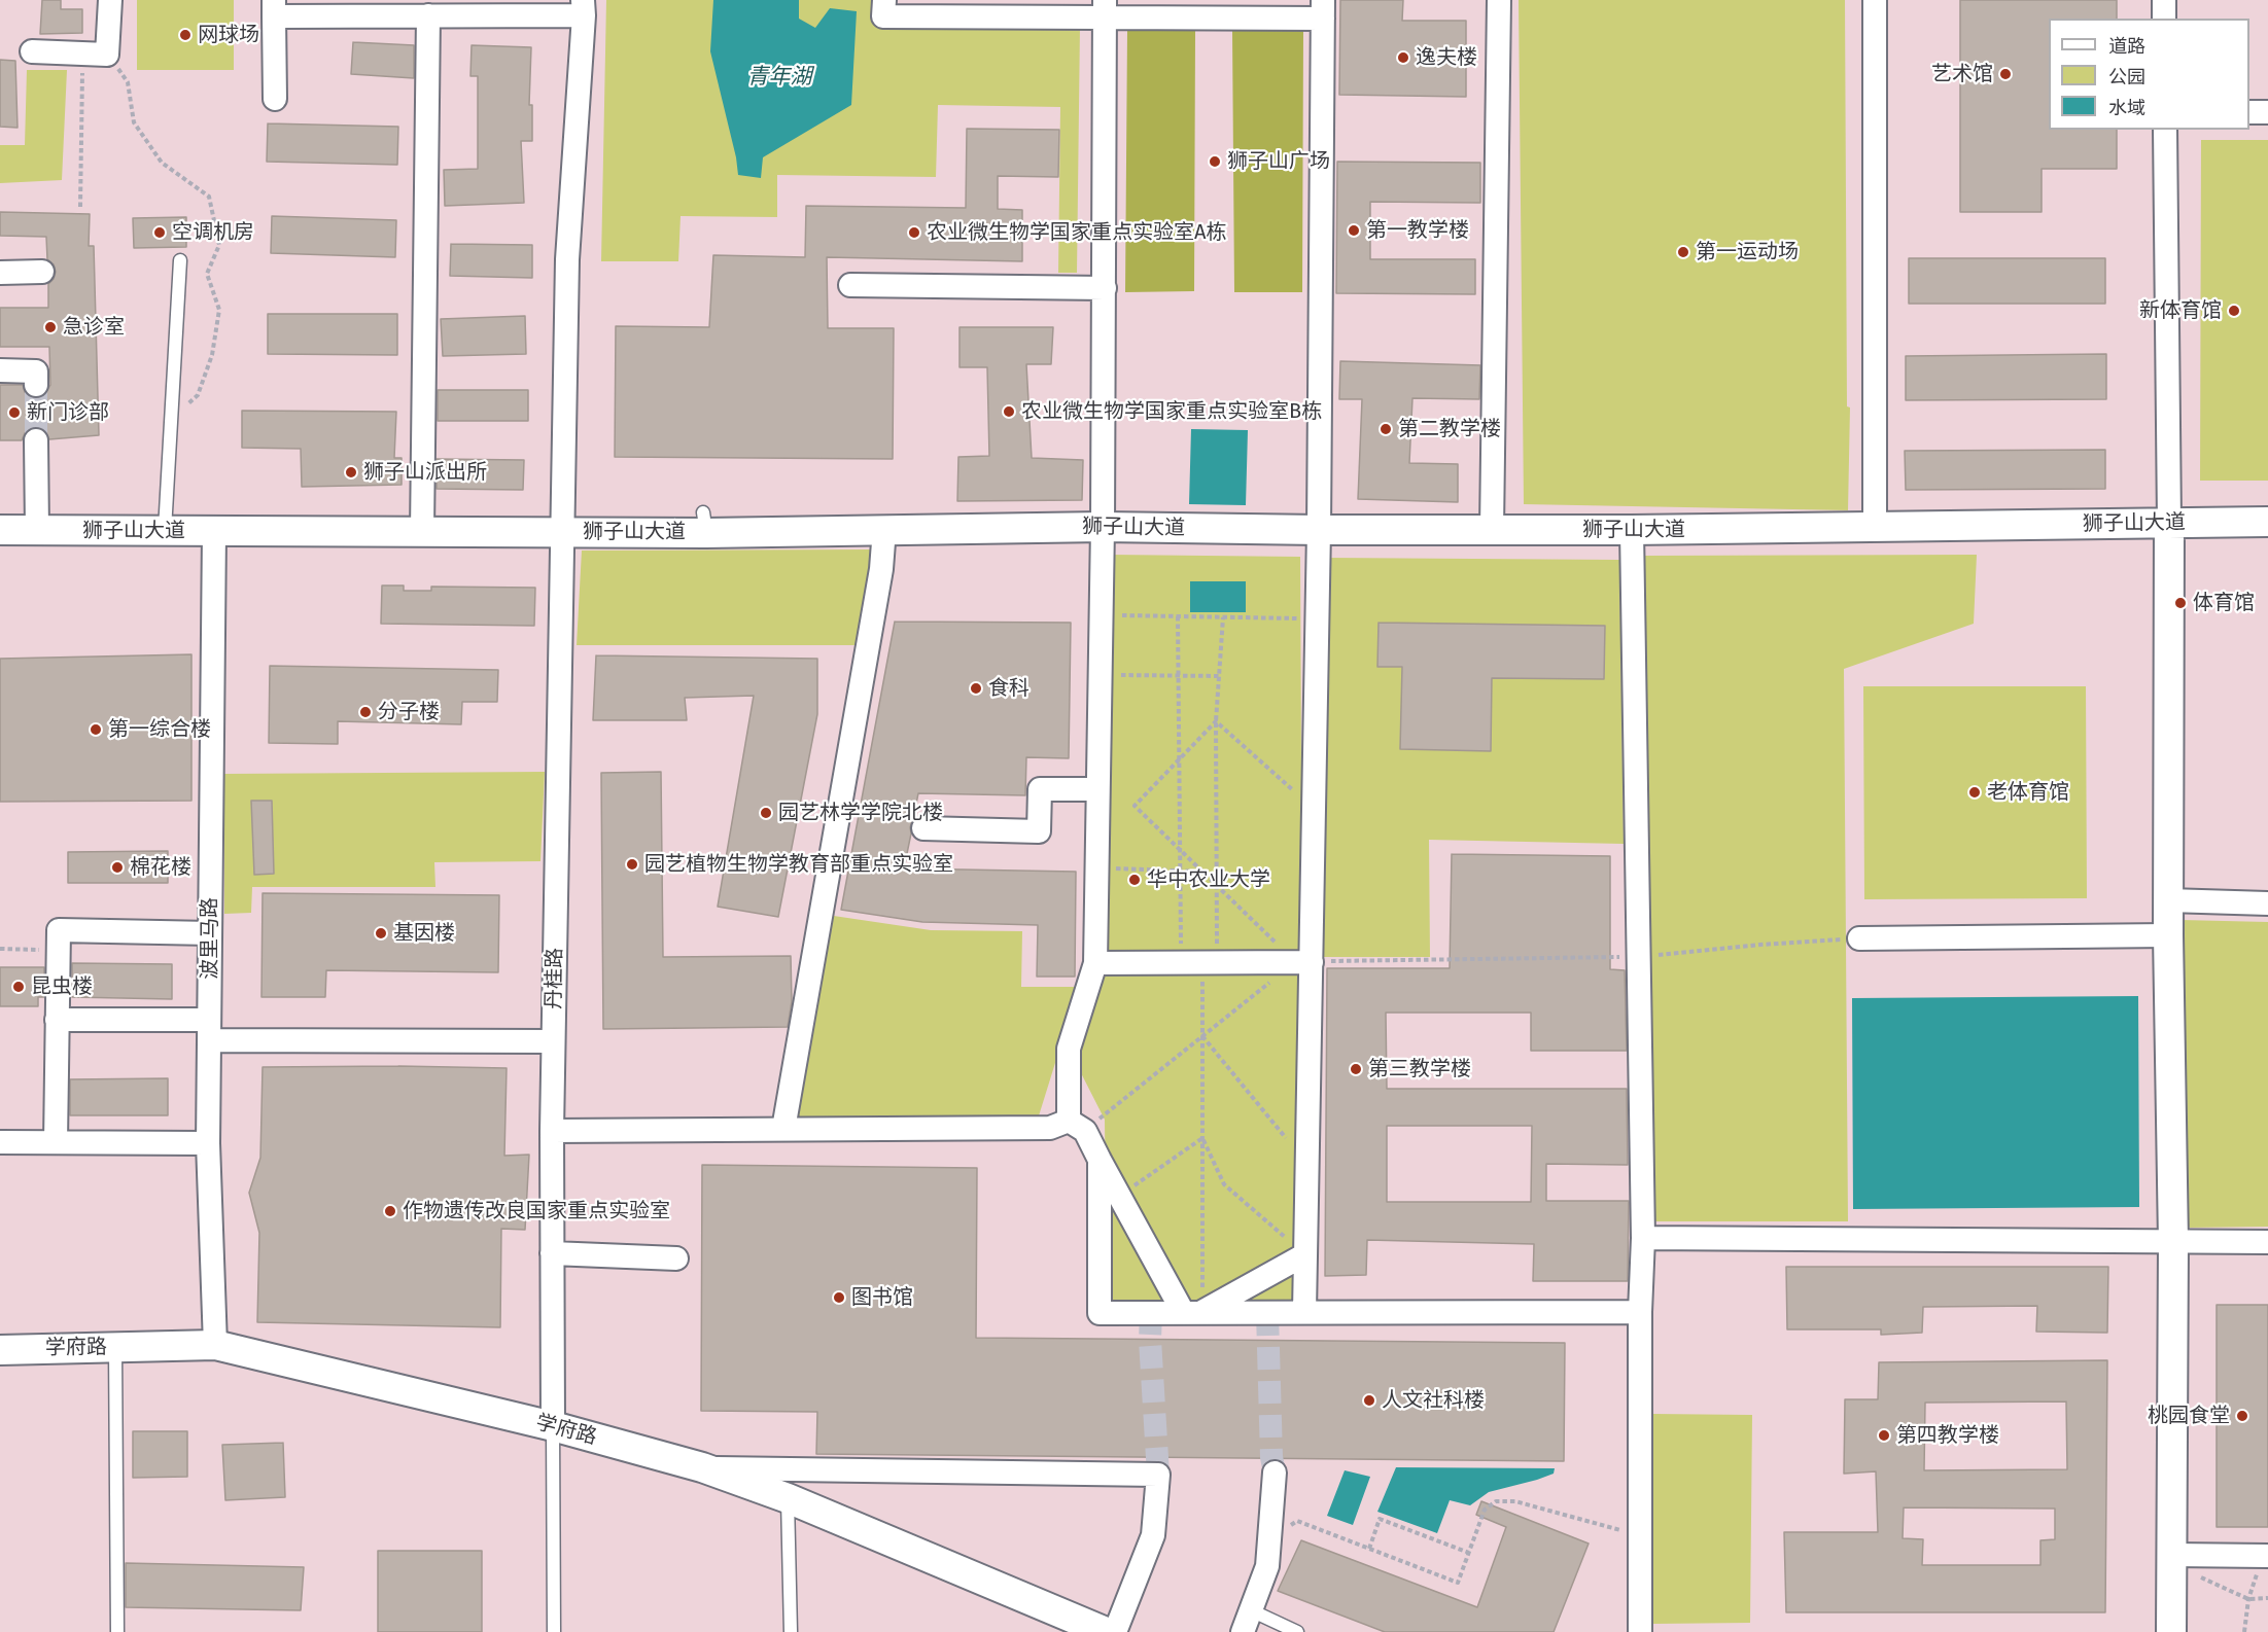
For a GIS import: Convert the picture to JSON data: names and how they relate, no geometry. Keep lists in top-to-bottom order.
{
  "streets": {
    "street": [
      "狮子山大道",
      "波里马路",
      "丹桂路",
      "学府路"
    ]
  },
  "crossings": [
    ["狮子山大道", "波里马路"],
    ["狮子山大道", "丹桂路"],
    ["波里马路", "学府路"],
    ["丹桂路", "学府路"]
  ],
  "water": ["青年湖"],
  "places": [
    "网球场",
    "逸夫楼",
    "艺术馆",
    "狮子山广场",
    "第一教学楼",
    "空调机房",
    "农业微生物学国家重点实验室A栋",
    "第一运动场",
    "新体育馆",
    "急诊室",
    "农业微生物学国家重点实验室B栋",
    "新门诊部",
    "第二教学楼",
    "狮子山派出所",
    "体育馆",
    "食科",
    "分子楼",
    "第一综合楼",
    "老体育馆",
    "园艺林学学院北楼",
    "园艺植物生物学教育部重点实验室",
    "棉花楼",
    "华中农业大学",
    "基因楼",
    "昆虫楼",
    "第三教学楼",
    "作物遗传改良国家重点实验室",
    "图书馆",
    "人文社科楼",
    "桃园食堂",
    "第四教学楼"
  ],
  "legend": ["道路", "公园", "水域"]
}
